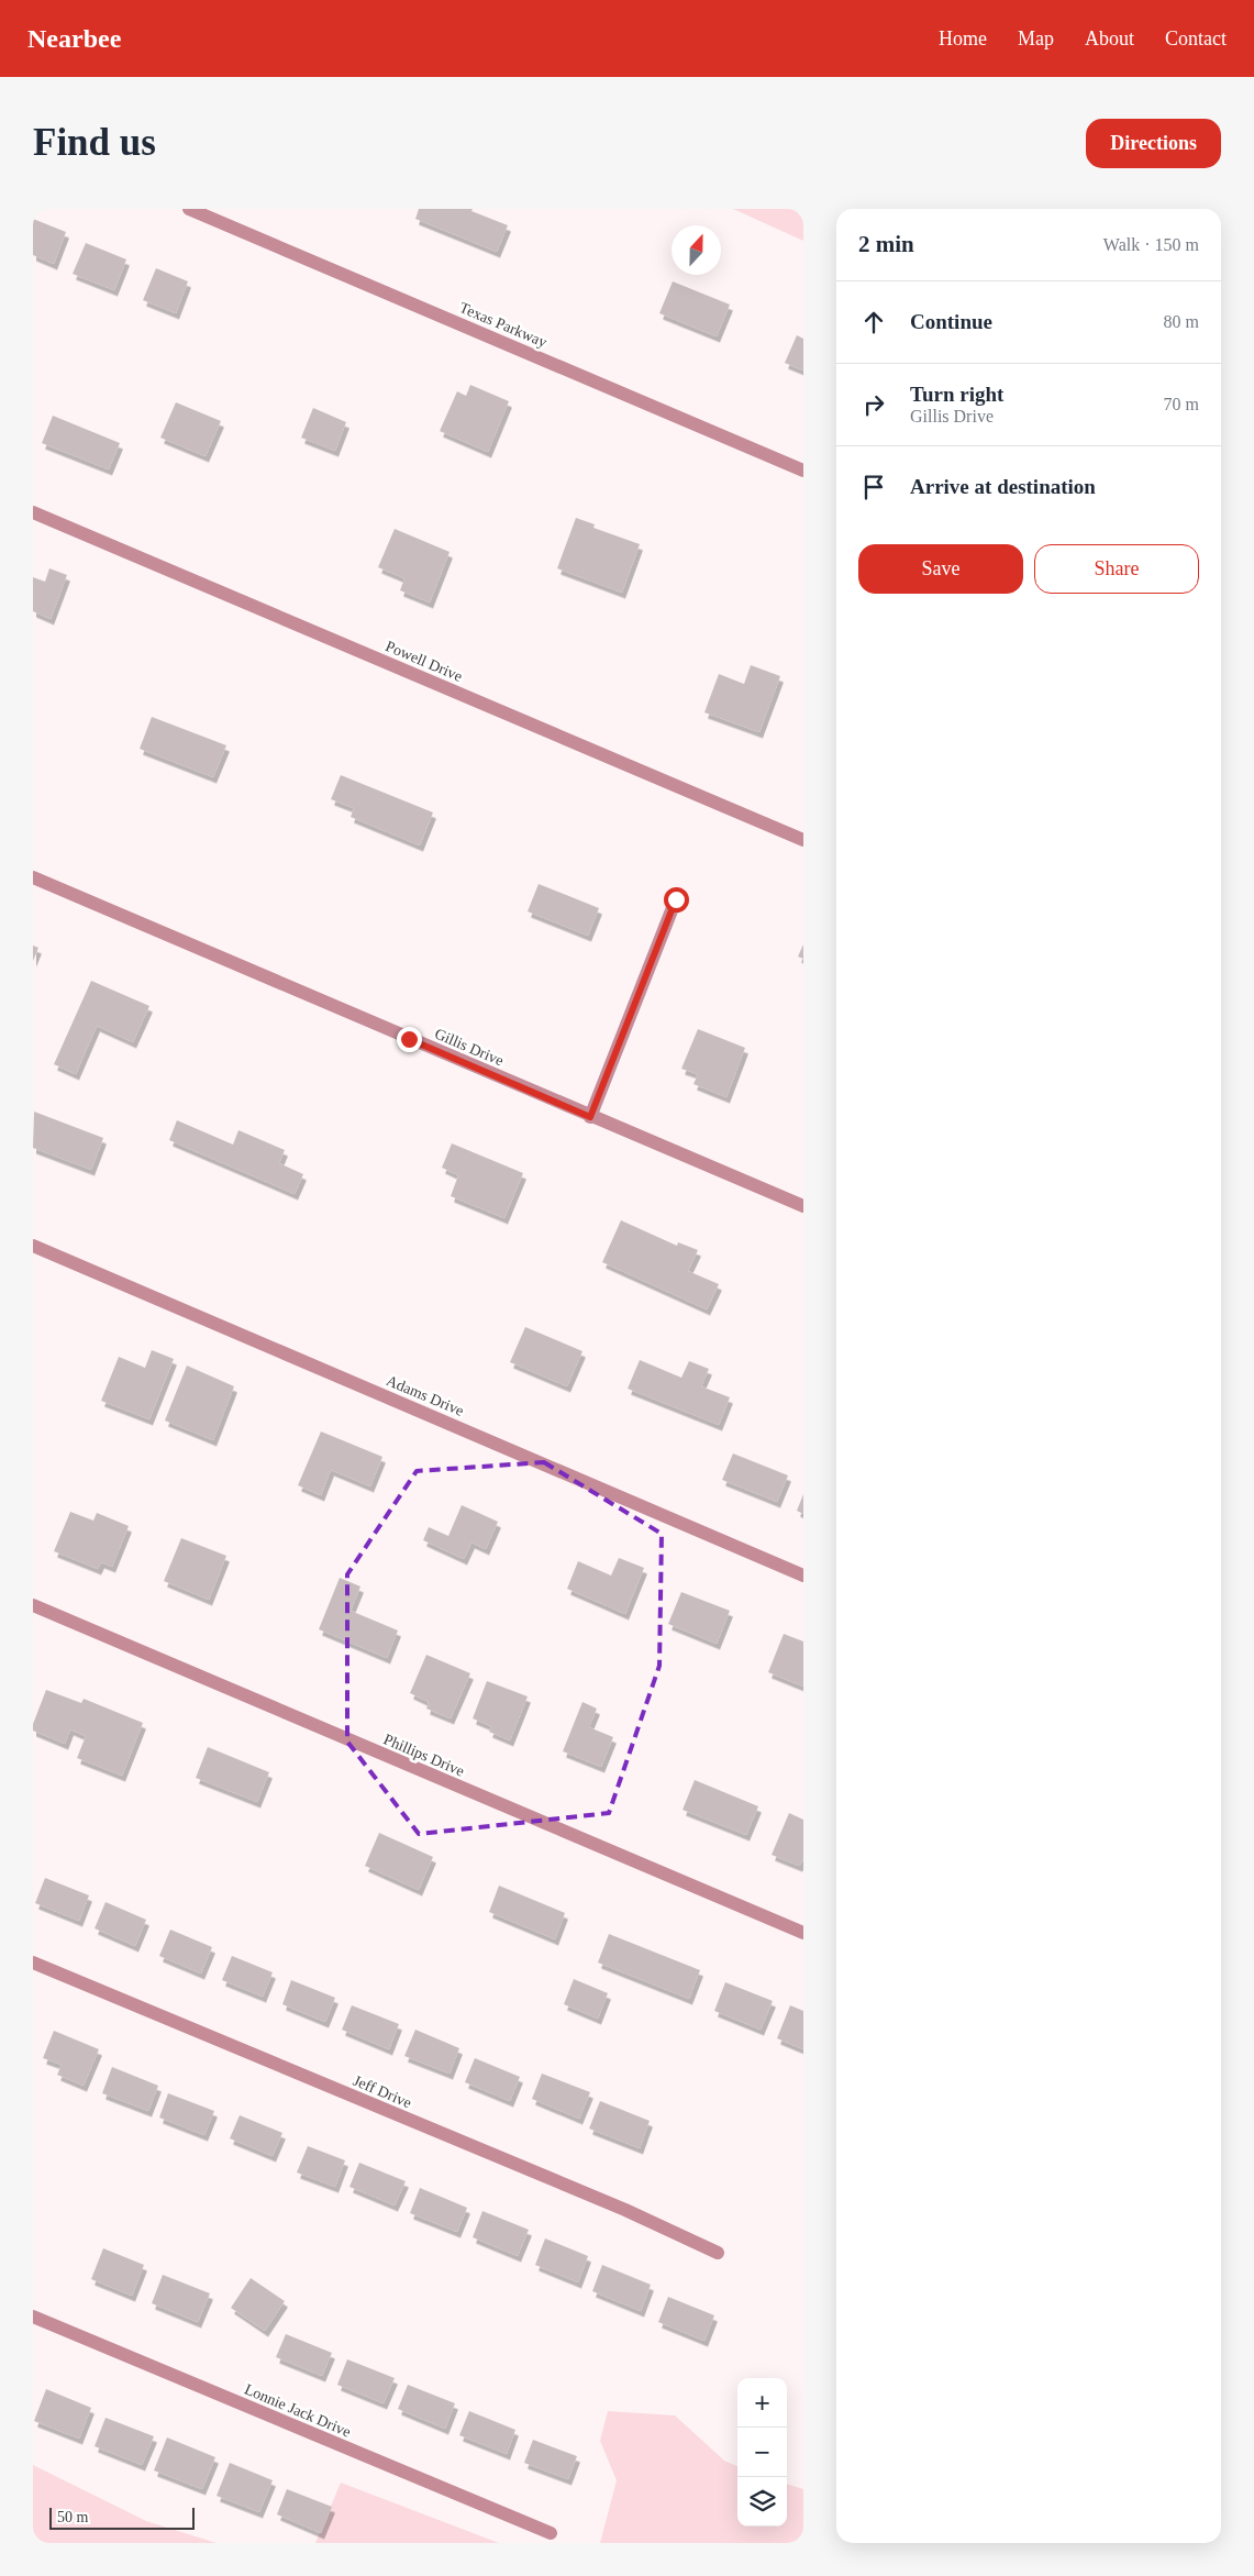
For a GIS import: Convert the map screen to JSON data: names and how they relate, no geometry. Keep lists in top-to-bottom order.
{
  "streets": {
    "street": [
      "Texas Parkway",
      "Powell Drive",
      "Gillis Drive",
      "Adams Drive",
      "Phillips Drive",
      "Jeff Drive",
      "Lonnie Jack Drive"
    ]
  },
  "scale_bar": "50 m",
  "north": "top",
  "page": {
    "header": "Nearbee",
    "nav": [
      "Home",
      "Map",
      "About",
      "Contact"
    ],
    "buttons": [
      "Directions",
      ["Save", "Share"]
    ],
    "title": "Find us",
    "heading": ["2 min", "Walk · 150 m"],
    "list": [
      ["Continue", "80 m"],
      ["Turn right", "Gillis Drive", "70 m"],
      "Arrive at destination"
    ],
    "map_buttons": ["+", "−"],
    "scale": "50 m"
  }
}
